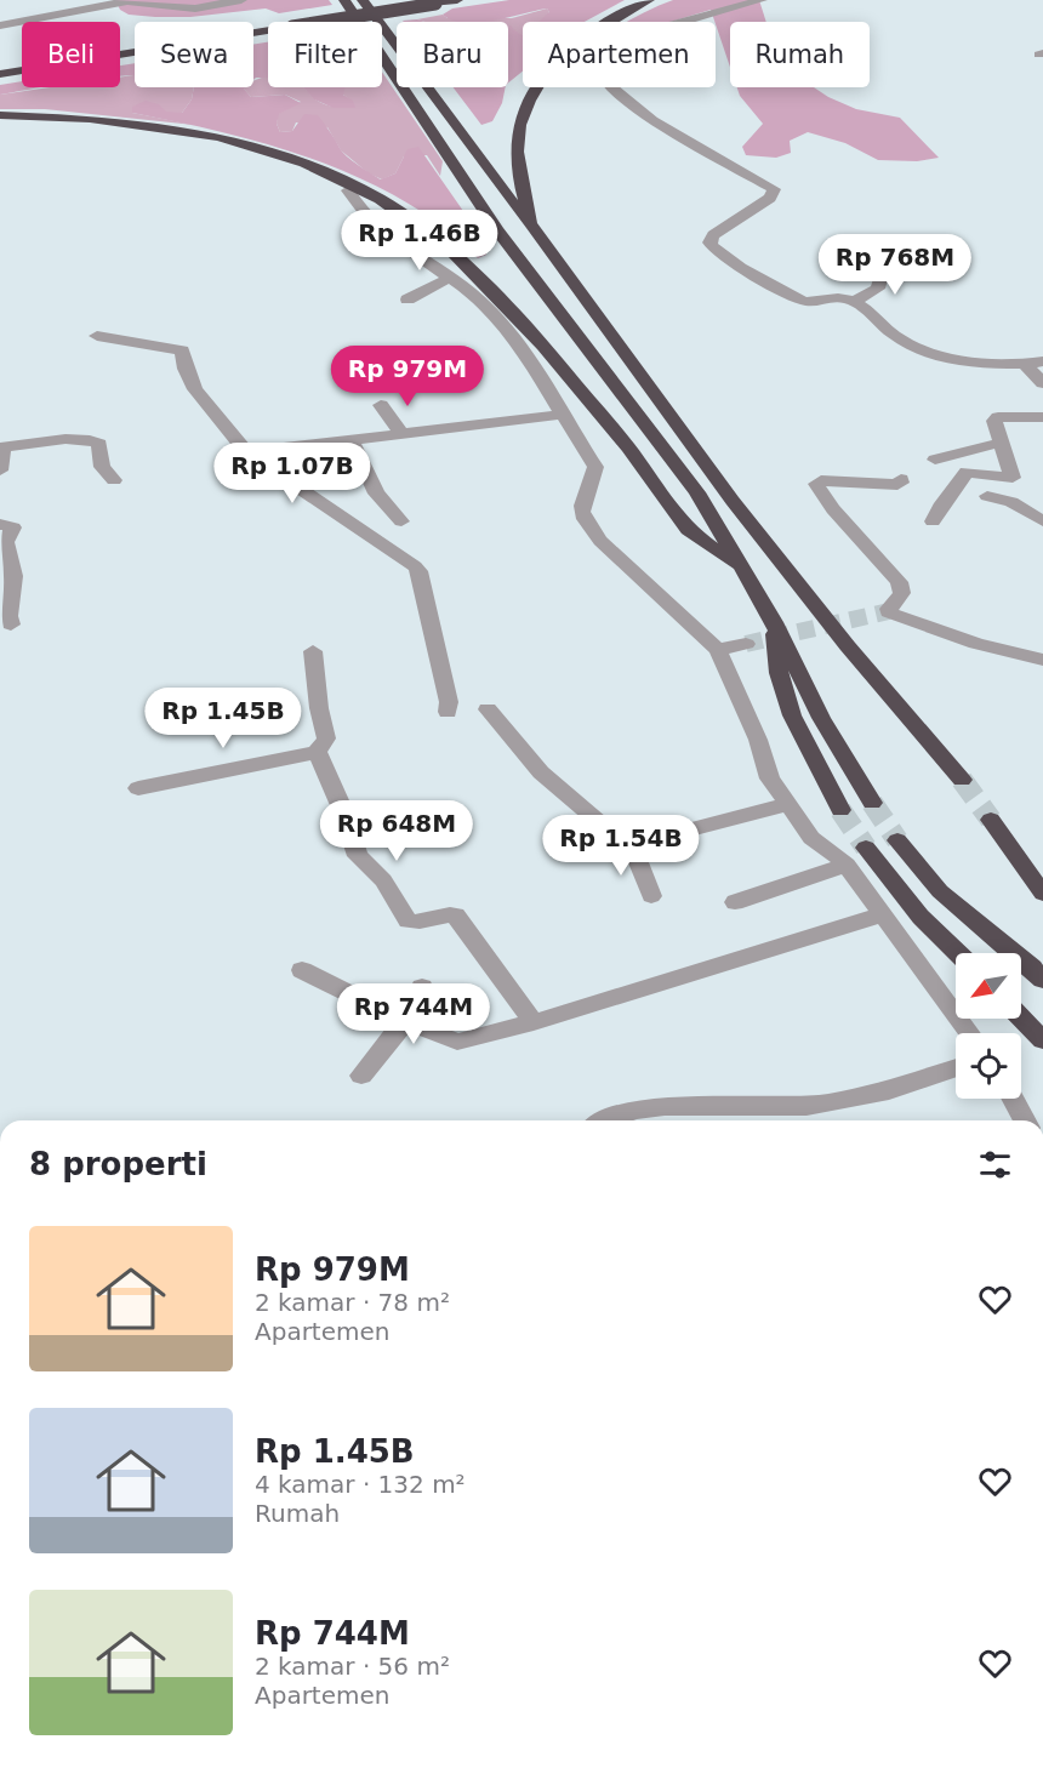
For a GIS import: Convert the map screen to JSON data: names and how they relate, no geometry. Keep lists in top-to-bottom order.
{
  "north": "bottom left",
  "page": {
    "chip": [
      "Beli",
      "Sewa",
      "Filter",
      "Baru",
      "Apartemen",
      "Rumah"
    ],
    "price": [
      "Rp 1.46B",
      "Rp 768M",
      "Rp 979M",
      "Rp 1.07B",
      "Rp 1.45B",
      "Rp 648M",
      "Rp 1.54B",
      "Rp 744M"
    ],
    "heading": "8 properti",
    "list": [
      {
        "name": "Rp 979M",
        "note": "2 kamar · 78 m² · Apartemen"
      },
      {
        "name": "Rp 1.45B",
        "note": "4 kamar · 132 m² · Rumah"
      },
      {
        "name": "Rp 744M",
        "note": "2 kamar · 56 m² · Apartemen"
      }
    ]
  }
}
